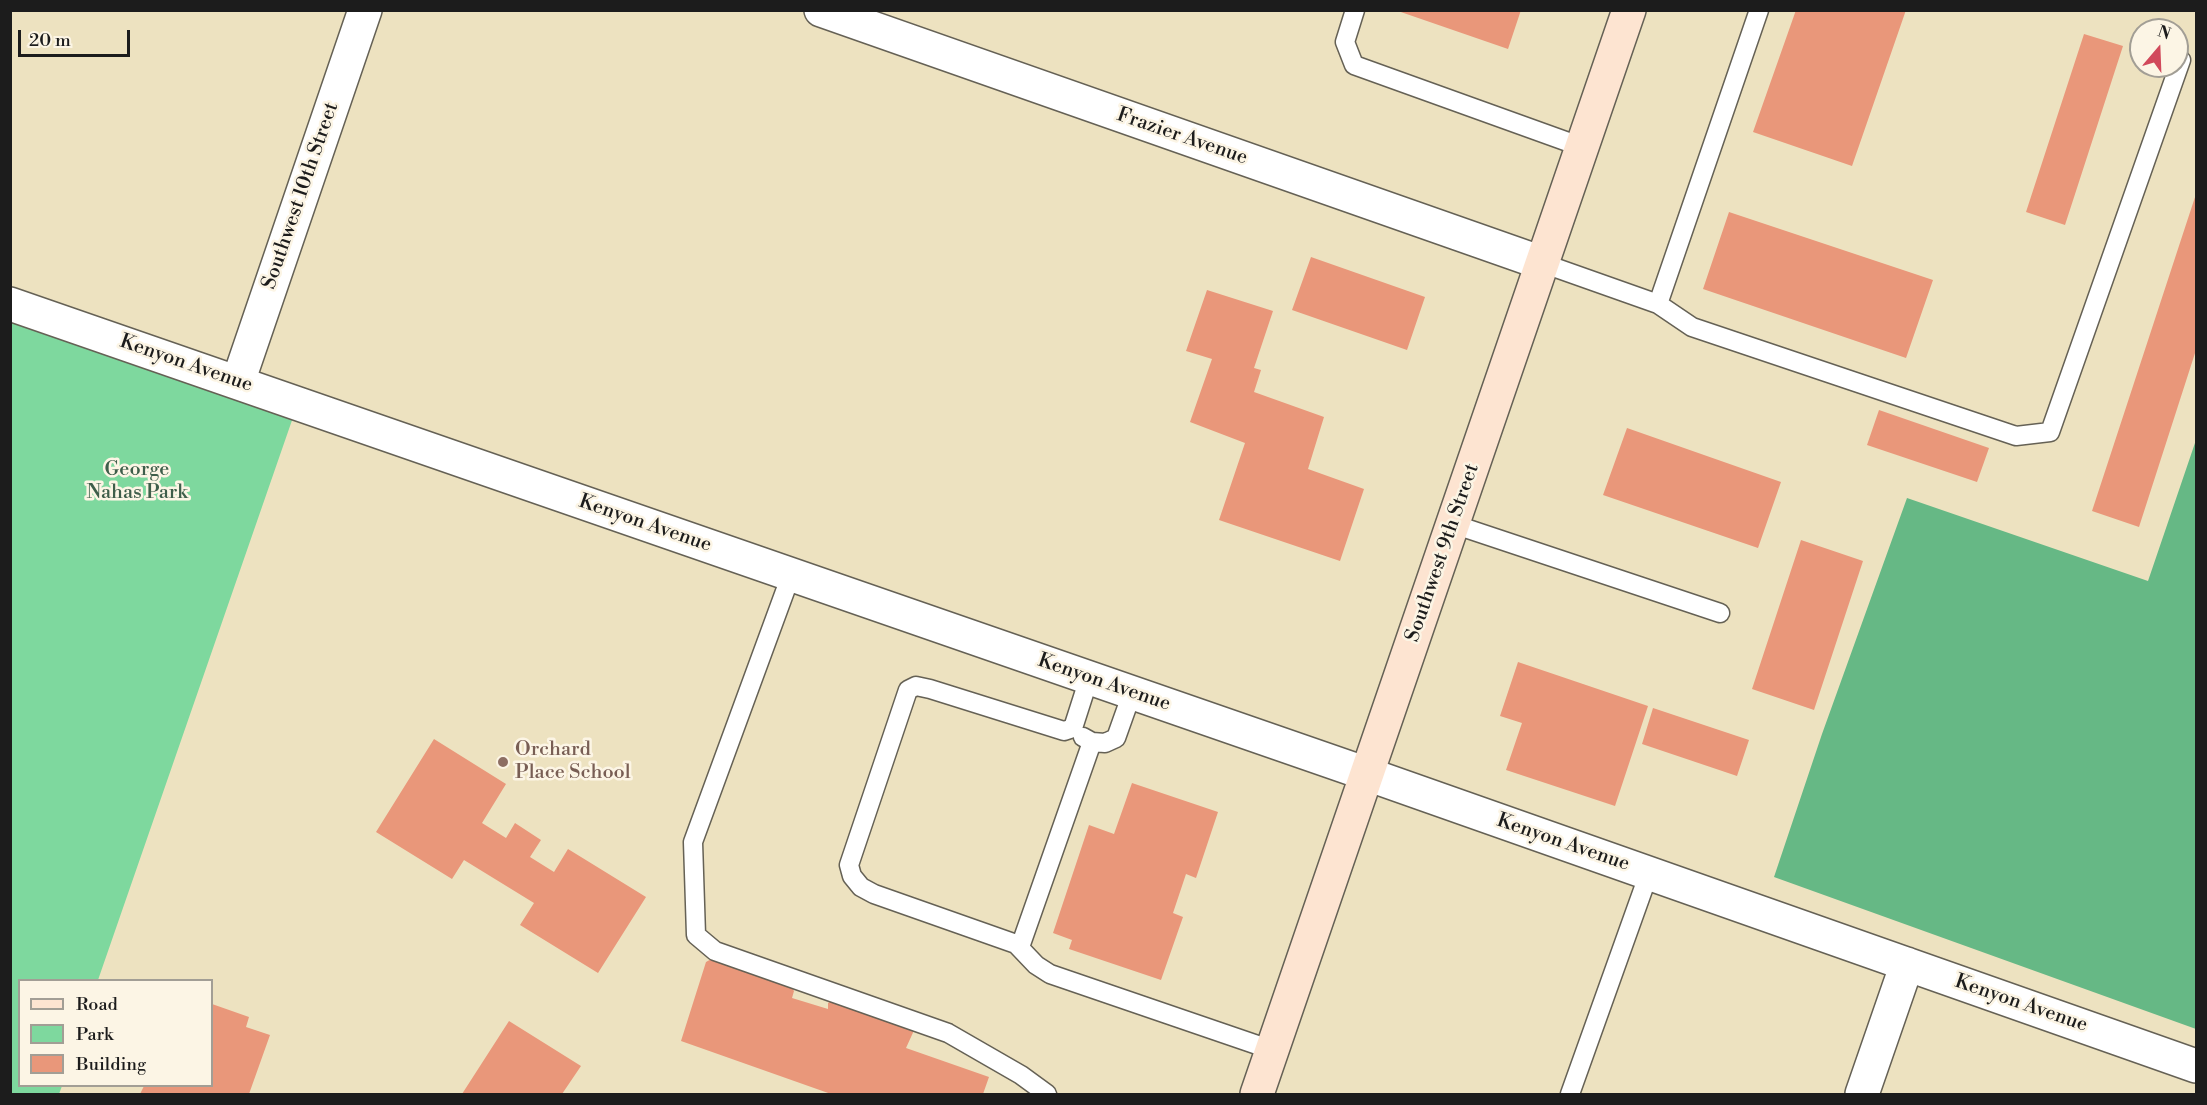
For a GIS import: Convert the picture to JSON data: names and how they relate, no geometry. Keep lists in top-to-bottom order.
{
  "streets": {
    "main road": ["Southwest 9th Street"],
    "street": ["Frazier Avenue", "Southwest 10th Street", "Kenyon Avenue"]
  },
  "crossings": [
    ["Frazier Avenue", "Southwest 9th Street"],
    ["Southwest 10th Street", "Kenyon Avenue"],
    ["Kenyon Avenue", "Southwest 9th Street"]
  ],
  "parks": ["George Nahas Park"],
  "places": ["Orchard Place School"],
  "legend": ["Road", "Park", "Building"],
  "scale_bar": "20 m",
  "north": "top"
}
